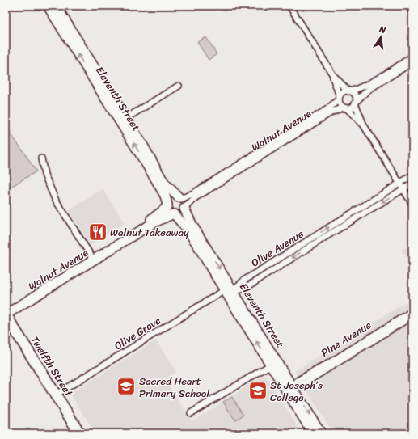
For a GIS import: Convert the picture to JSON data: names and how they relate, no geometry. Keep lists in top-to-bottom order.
{
  "streets": {
    "main road": ["Eleventh Street", "Walnut Avenue"],
    "street": [
      "Olive Avenue",
      "Olive Grove",
      "Pine Avenue",
      "Twelfth Street"
    ]
  },
  "crossings": [
    ["Eleventh Street", "Walnut Avenue"],
    ["Eleventh Street", "Olive Avenue"],
    ["Eleventh Street", "Olive Grove"],
    ["Eleventh Street", "Pine Avenue"],
    ["Walnut Avenue", "Twelfth Street"],
    ["Olive Avenue", "Olive Grove"],
    ["Olive Grove", "Twelfth Street"]
  ],
  "places": {
    "restaurant": ["Walnut Takeaway"],
    "school or university": ["Sacred Heart Primary School", "St Joseph’s College"]
  },
  "north": "top"
}
